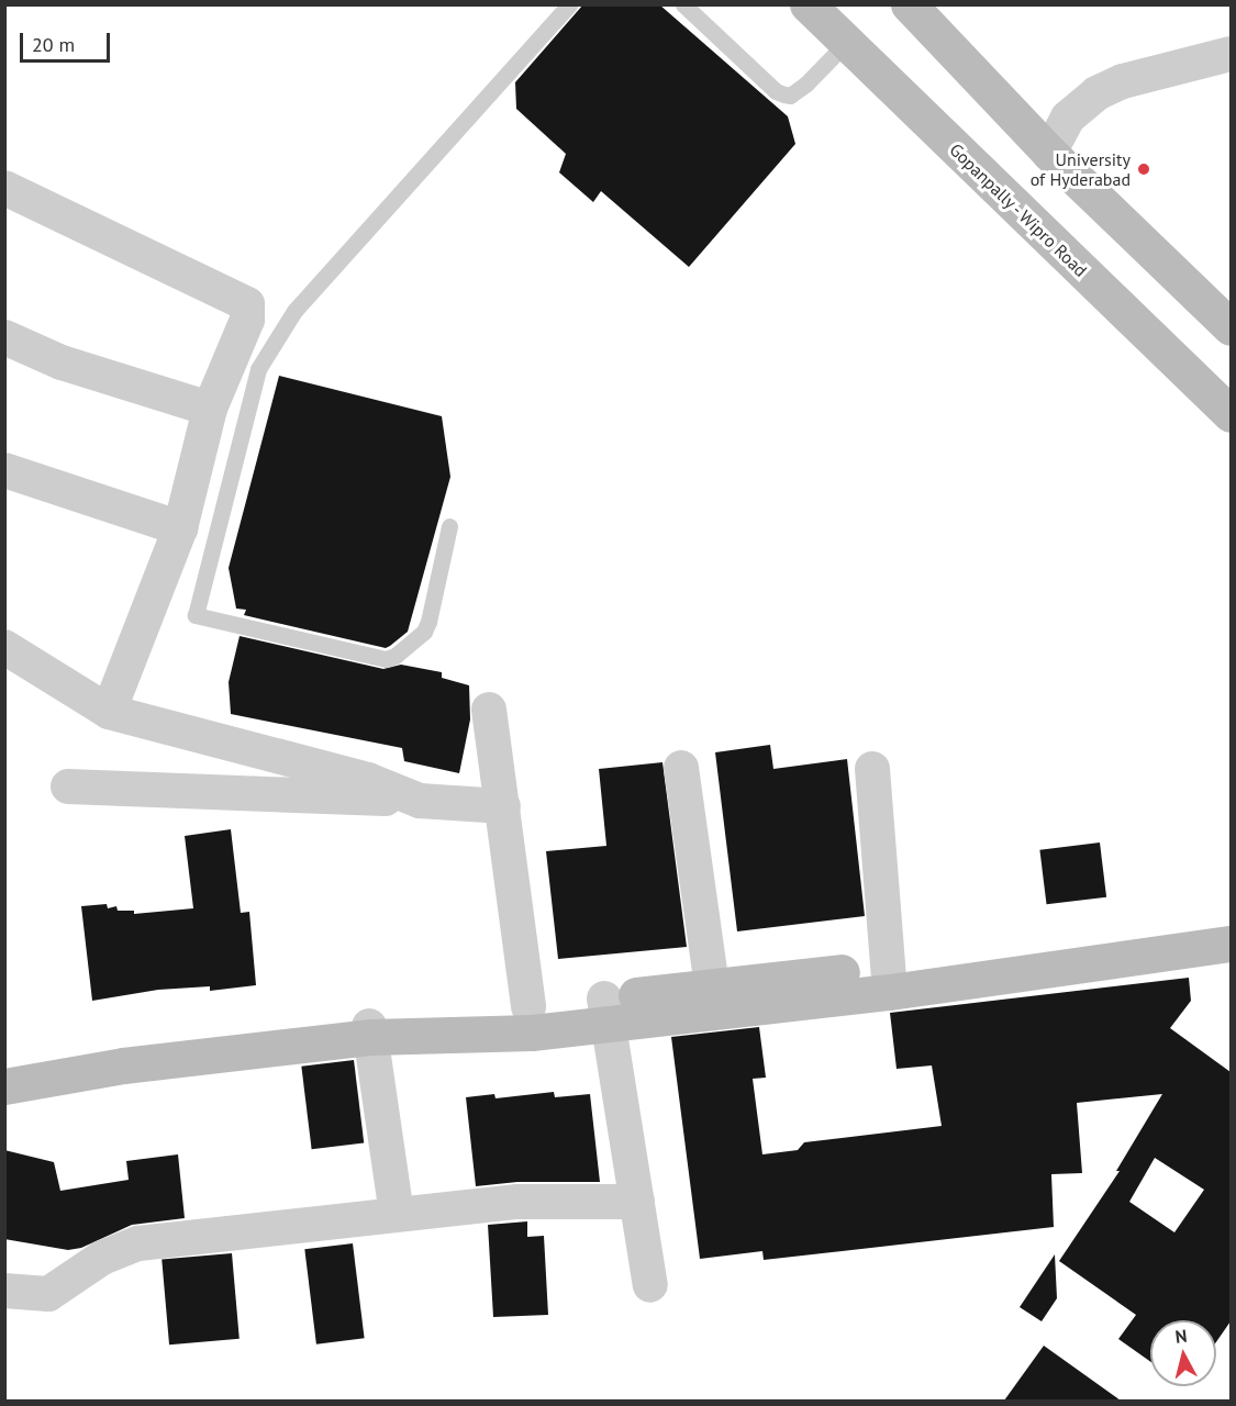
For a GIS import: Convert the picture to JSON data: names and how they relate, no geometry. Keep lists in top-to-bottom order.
{
  "streets": {
    "street": ["Gopanpally - Wipro Road"]
  },
  "places": ["University of Hyderabad"],
  "scale_bar": "20 m",
  "north": "top"
}
